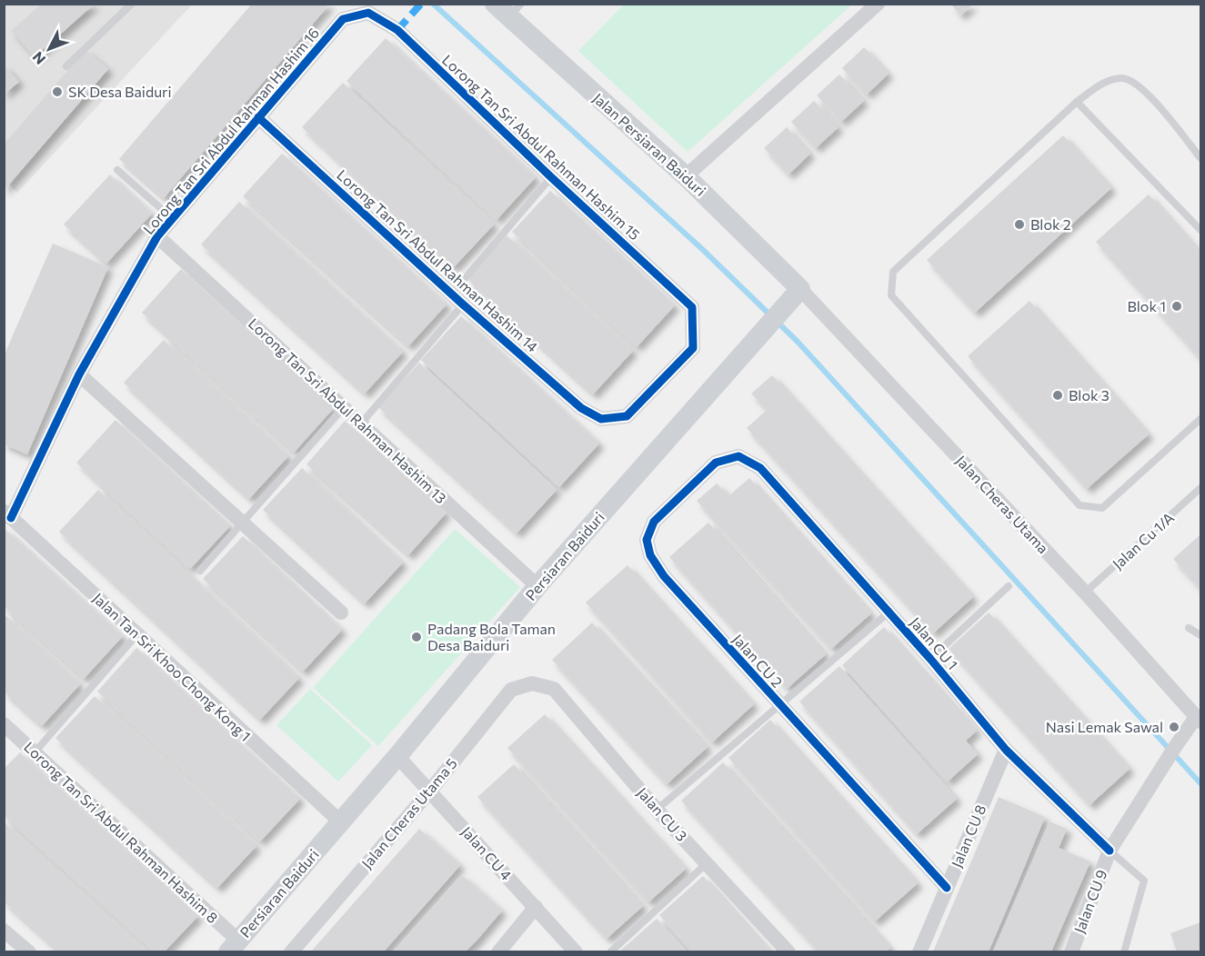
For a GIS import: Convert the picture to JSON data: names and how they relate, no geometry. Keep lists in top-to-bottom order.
{
  "streets": {
    "street": [
      "Lorong Tan Sri Abdul Rahman Hashim 16",
      "Jalan Persiaran Baiduri",
      "Lorong Tan Sri Abdul Rahman Hashim 15",
      "Lorong Tan Sri Abdul Rahman Hashim 14",
      "Lorong Tan Sri Abdul Rahman Hashim 13",
      "Jalan Cheras Utama",
      "Persiaran Baiduri",
      "Jalan CU 1",
      "Jalan CU 2",
      "Jalan Tan Sri Khoo Chong Kong 1",
      "Jalan Cheras Utama 5",
      "Jalan CU 3",
      "Lorong Tan Sri Abdul Rahman Hashim 8",
      "Jalan CU 8",
      "Jalan CU 4",
      "Jalan CU 9"
    ],
    "lane": ["Jalan Cu 1/A"]
  },
  "crossings": [
    ["Lorong Tan Sri Abdul Rahman Hashim 16", "Lorong Tan Sri Abdul Rahman Hashim 15"],
    ["Lorong Tan Sri Abdul Rahman Hashim 16", "Lorong Tan Sri Abdul Rahman Hashim 14"],
    ["Lorong Tan Sri Abdul Rahman Hashim 16", "Lorong Tan Sri Abdul Rahman Hashim 13"],
    ["Lorong Tan Sri Abdul Rahman Hashim 16", "Jalan Tan Sri Khoo Chong Kong 1"],
    ["Jalan Persiaran Baiduri", "Jalan Cheras Utama"],
    ["Jalan Persiaran Baiduri", "Persiaran Baiduri"],
    ["Lorong Tan Sri Abdul Rahman Hashim 15", "Lorong Tan Sri Abdul Rahman Hashim 14"],
    ["Lorong Tan Sri Abdul Rahman Hashim 13", "Persiaran Baiduri"],
    ["Jalan Cheras Utama", "Jalan Cu 1/A"],
    ["Jalan Cheras Utama", "Persiaran Baiduri"],
    ["Jalan Cheras Utama", "Jalan CU 9"],
    ["Persiaran Baiduri", "Jalan Tan Sri Khoo Chong Kong 1"],
    ["Persiaran Baiduri", "Lorong Tan Sri Abdul Rahman Hashim 8"],
    ["Persiaran Baiduri", "Jalan CU 4"],
    ["Jalan CU 1", "Jalan CU 2"],
    ["Jalan CU 1", "Jalan CU 8"],
    ["Jalan CU 1", "Jalan CU 9"],
    ["Jalan CU 2", "Jalan CU 8"],
    ["Jalan Cheras Utama 5", "Jalan CU 3"],
    ["Jalan Cheras Utama 5", "Jalan CU 4"]
  ],
  "places": [
    "SK Desa Baiduri",
    "Blok 2",
    "Blok 1",
    "Blok 3",
    "Padang Bola Taman Desa Baiduri",
    "Nasi Lemak Sawal"
  ],
  "north": "bottom left"
}
